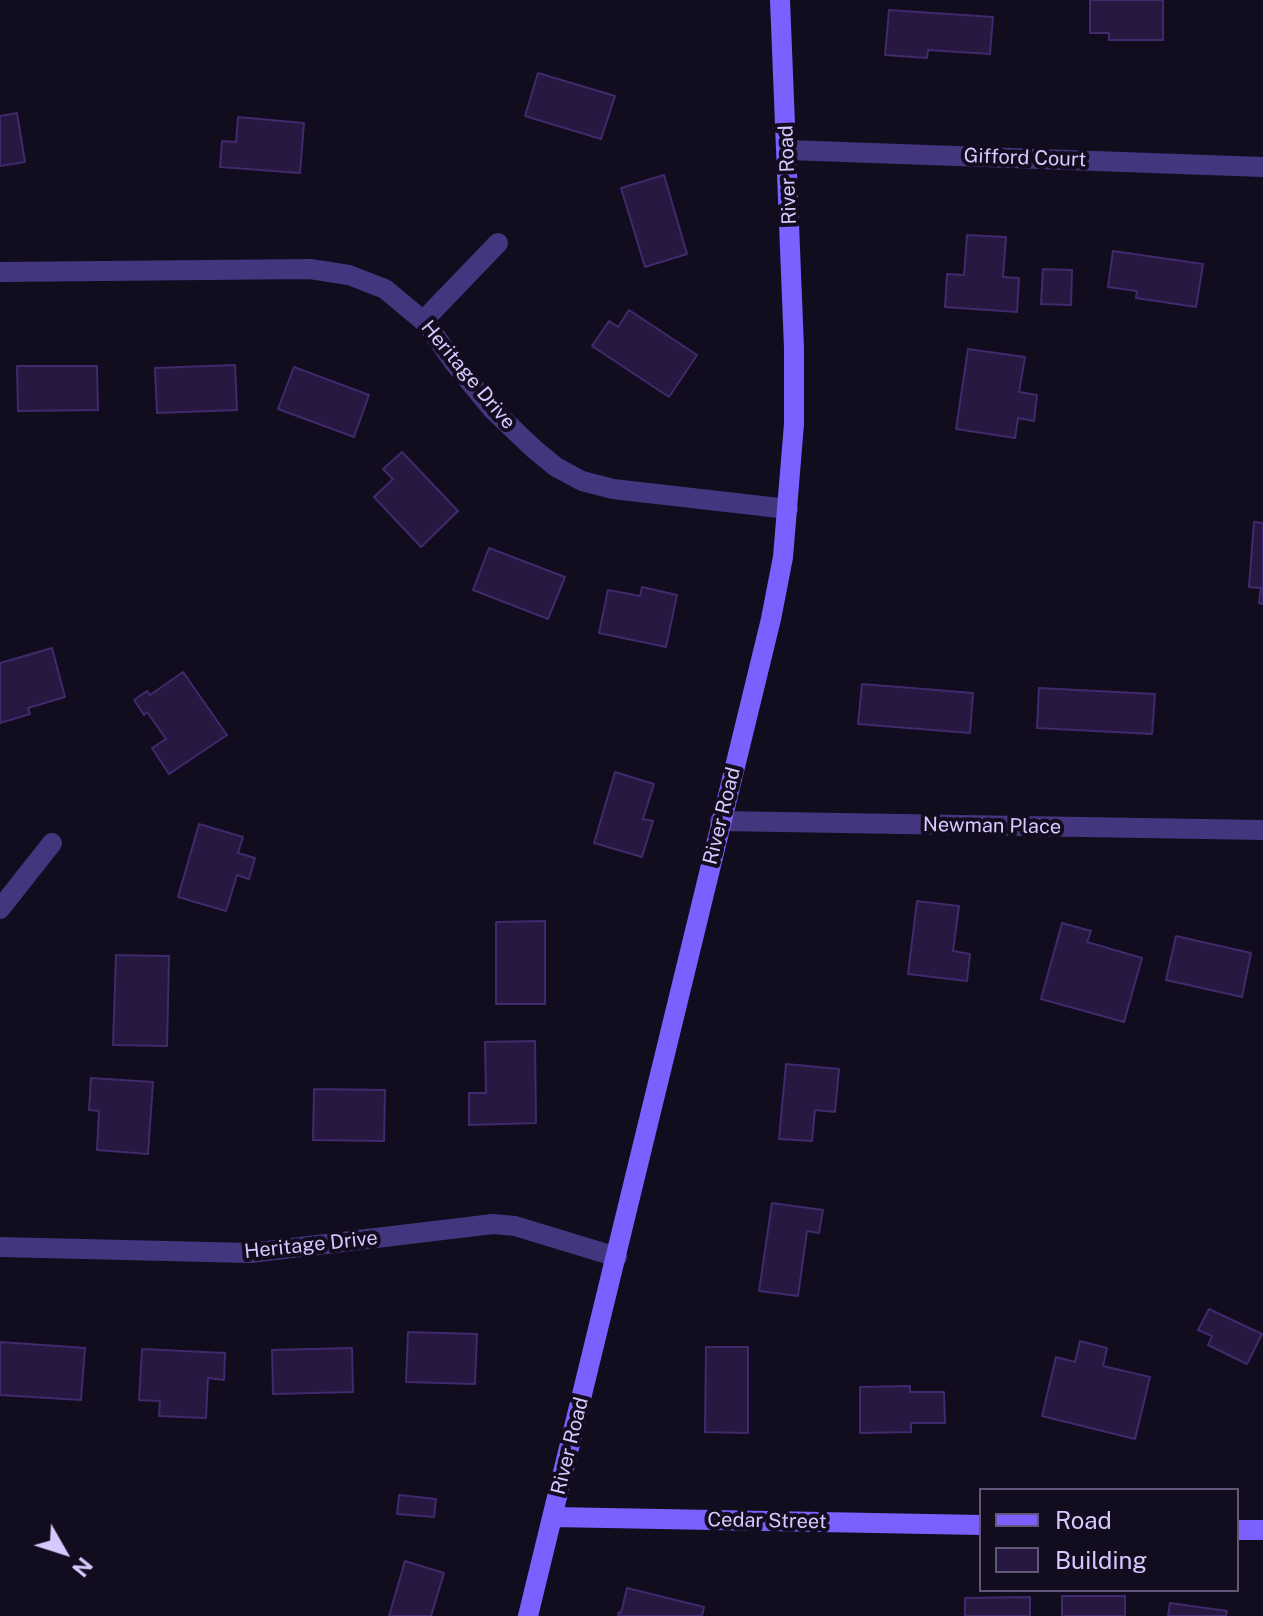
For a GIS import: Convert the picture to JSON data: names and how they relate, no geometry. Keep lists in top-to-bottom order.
{
  "streets": {
    "street": [
      "Gifford Court",
      "River Road",
      "Heritage Drive",
      "Newman Place",
      "Cedar Street"
    ]
  },
  "crossings": [
    ["Gifford Court", "River Road"],
    ["River Road", "Heritage Drive"],
    ["River Road", "Newman Place"],
    ["River Road", "Cedar Street"]
  ],
  "legend": ["Road", "Building"],
  "north": "bottom right"
}
